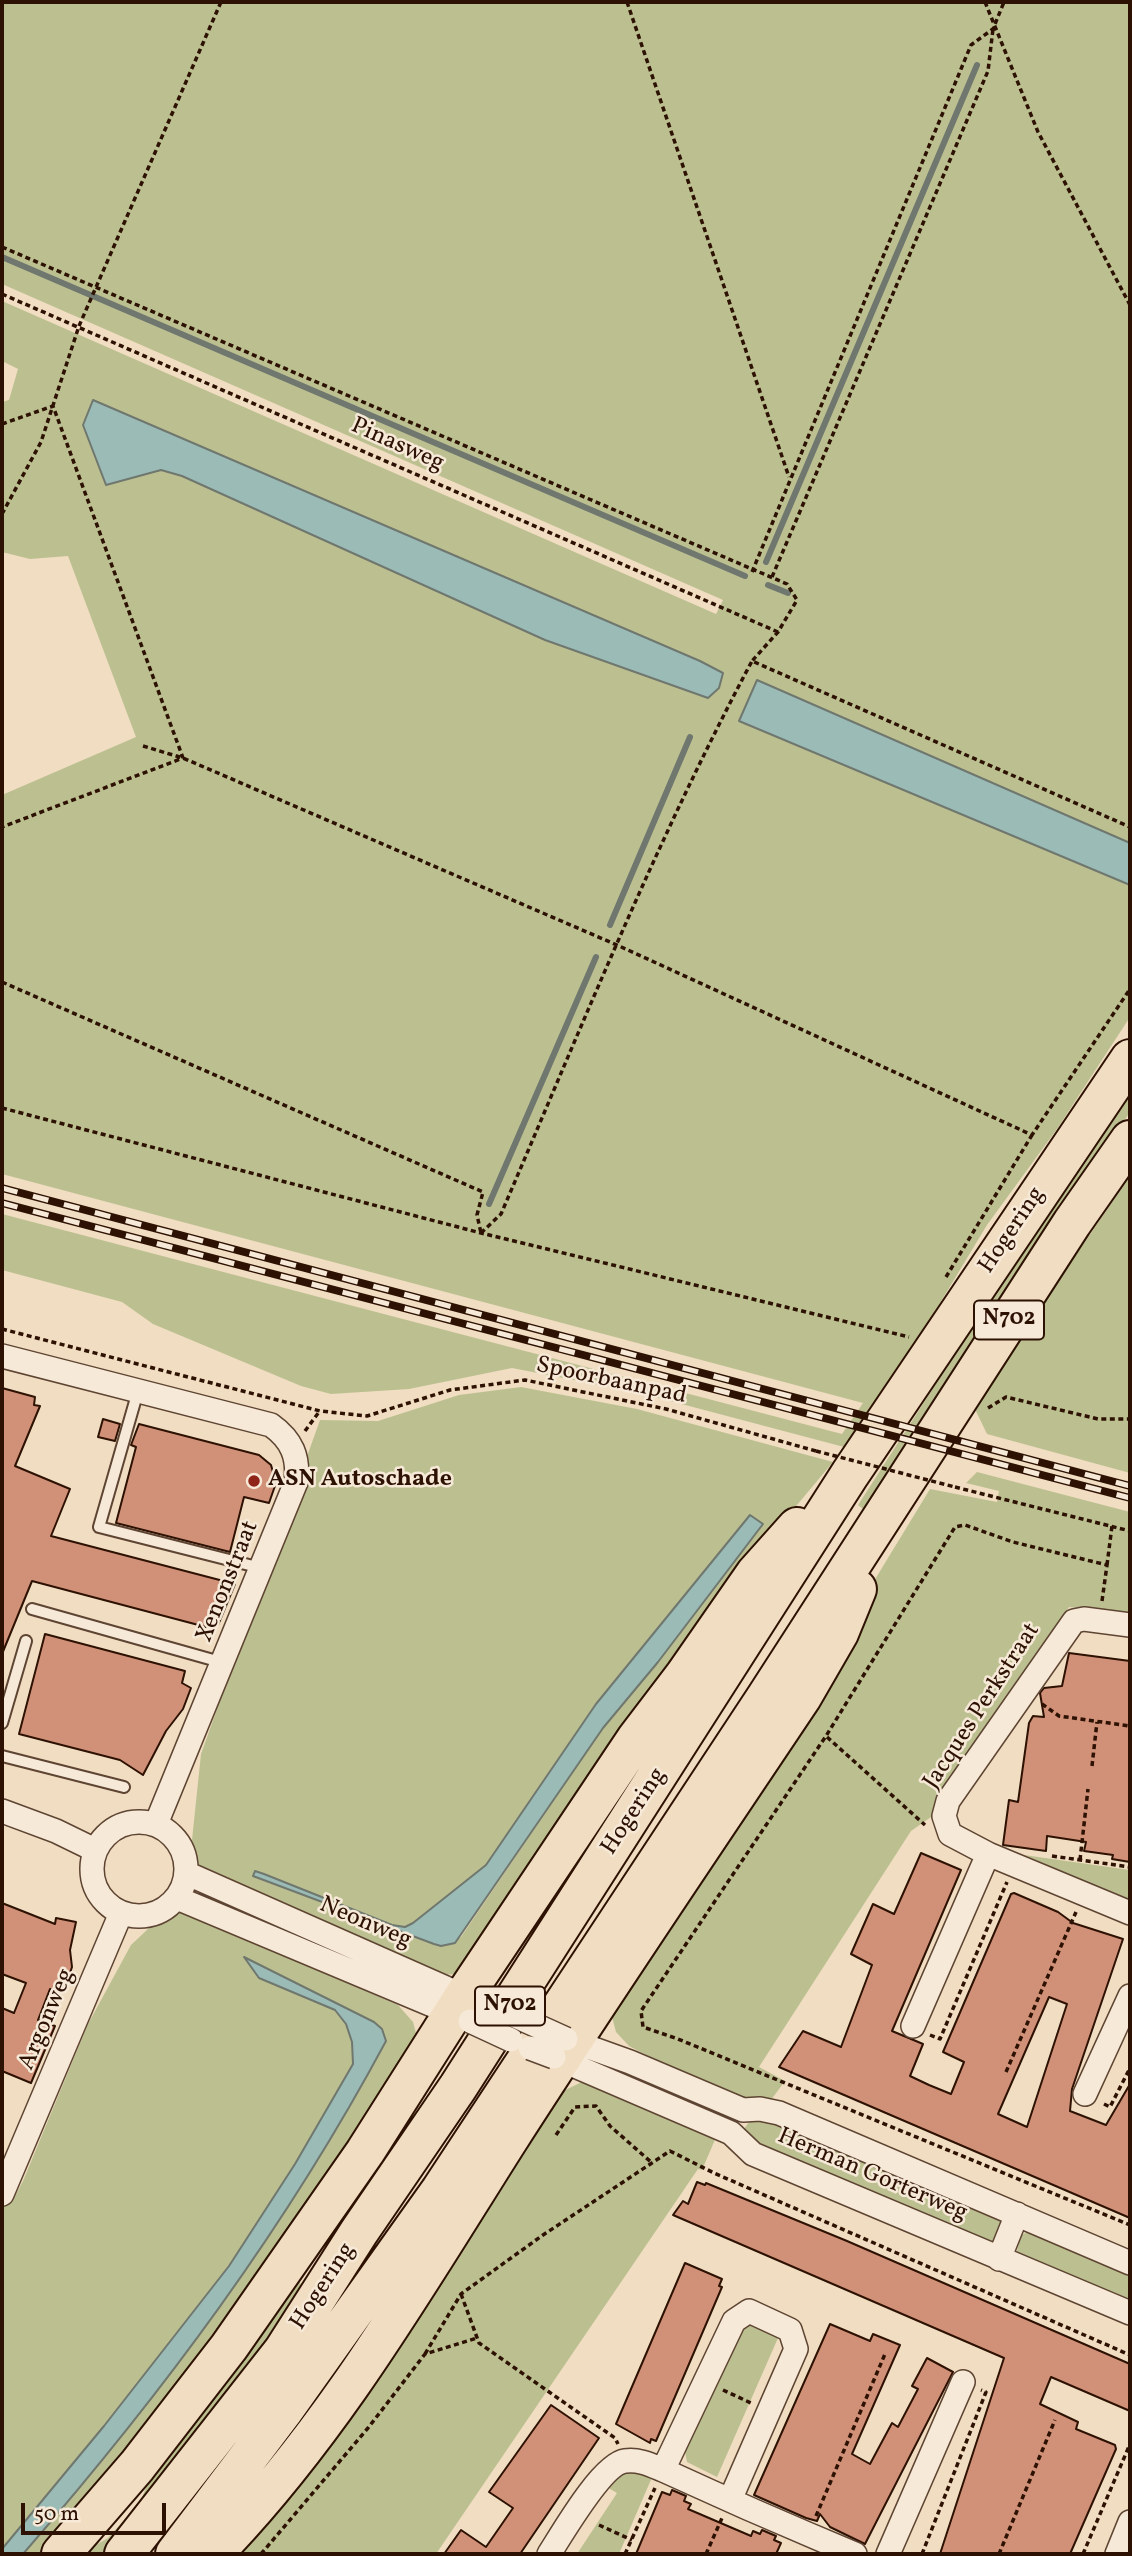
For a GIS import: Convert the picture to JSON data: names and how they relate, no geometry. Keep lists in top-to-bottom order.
{
  "streets": {
    "highway": ["Hogering", "N702"],
    "street": [
      "Xenonstraat",
      "Jacques Perkstraat",
      "Neonweg",
      "Argonweg",
      "Herman Gorterweg"
    ],
    "path": ["Pinasweg", "Spoorbaanpad"]
  },
  "crossings": [
    ["Hogering", "N702"],
    ["N702", "Neonweg"],
    ["N702", "Herman Gorterweg"],
    ["Xenonstraat", "Neonweg"],
    ["Xenonstraat", "Argonweg"],
    ["Neonweg", "Argonweg"],
    ["Neonweg", "Herman Gorterweg"]
  ],
  "places": ["ASN Autoschade"],
  "scale_bar": "50 m"
}
